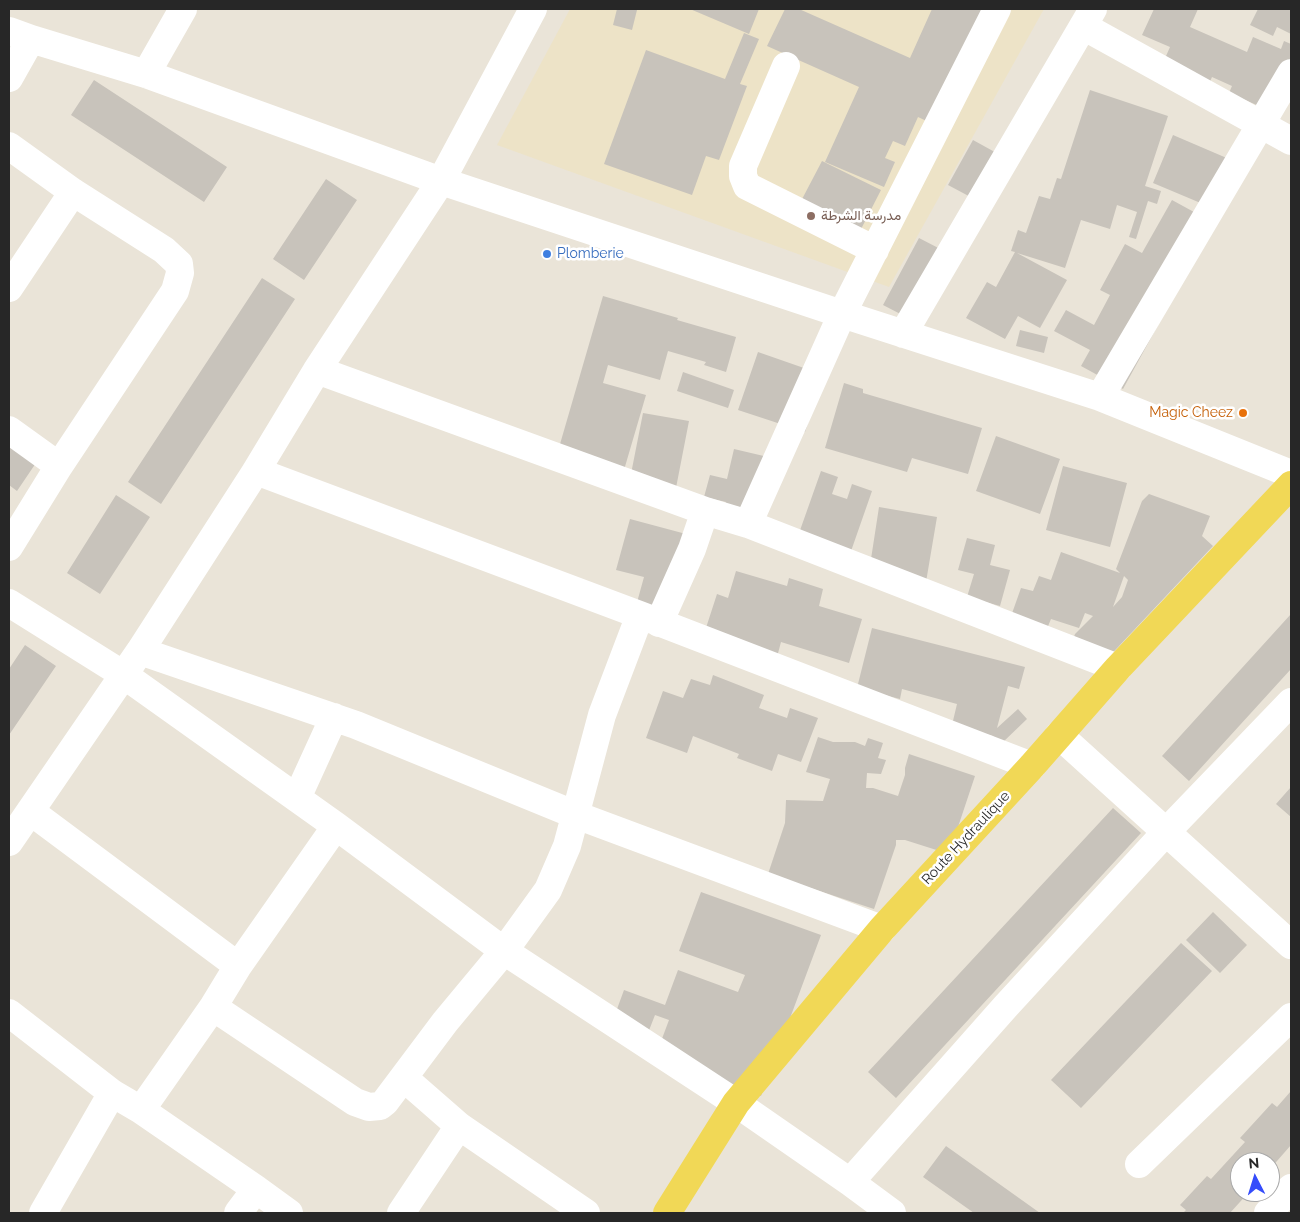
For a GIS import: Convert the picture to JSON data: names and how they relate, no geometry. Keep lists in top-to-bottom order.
{
  "streets": {
    "main road": ["Route Hydraulique"]
  },
  "places": ["مدرسة الشرطة", "Plomberie", "Magic Cheez"],
  "north": "top"
}
